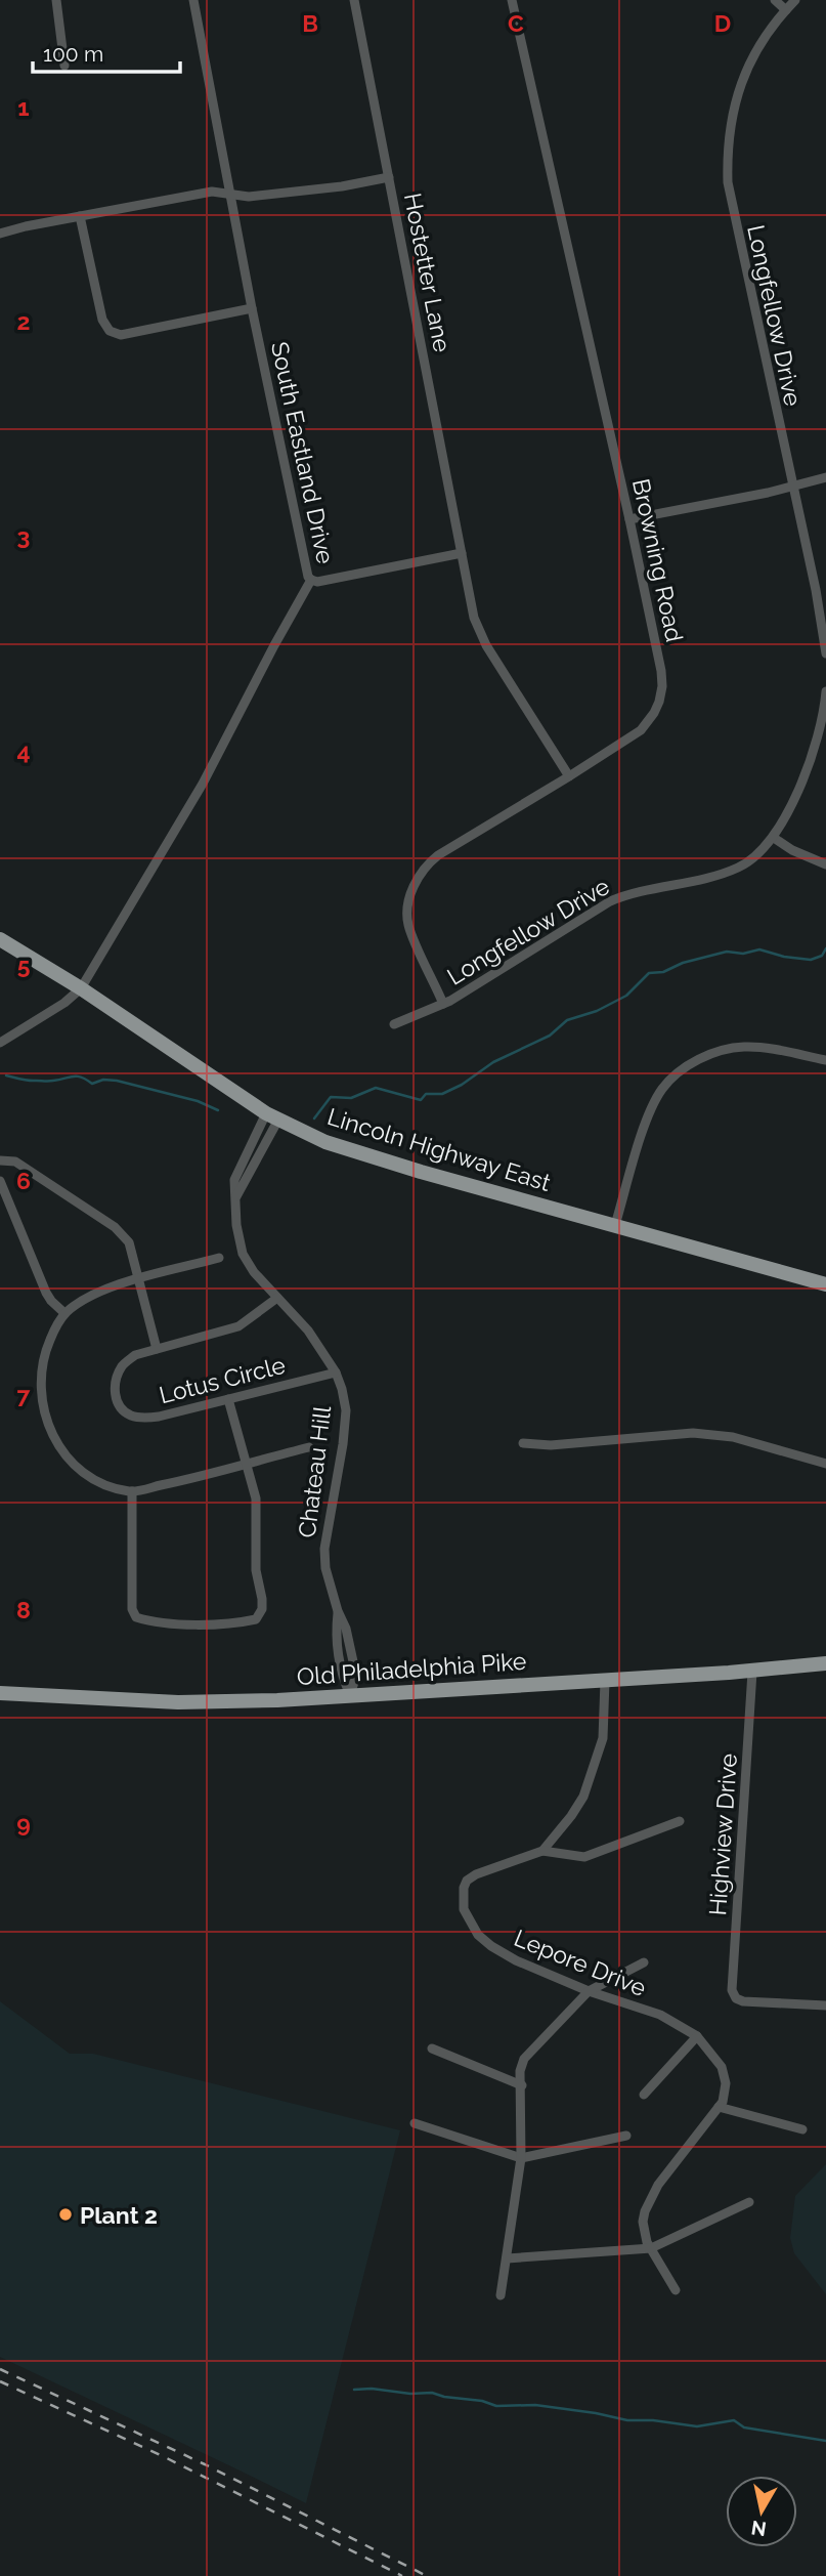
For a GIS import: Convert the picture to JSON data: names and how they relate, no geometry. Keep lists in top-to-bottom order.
{
  "streets": {
    "main road": ["Lincoln Highway East", "Old Philadelphia Pike"],
    "street": [
      "Hostetter Lane",
      "Longfellow Drive",
      "South Eastland Drive",
      "Browning Road",
      "Lotus Circle",
      "Chateau Hill",
      "Highview Drive",
      "Lepore Drive"
    ]
  },
  "crossings": [
    ["Hostetter Lane", "Browning Road"],
    ["Longfellow Drive", "Browning Road"],
    ["South Eastland Drive", "Lincoln Highway East"],
    ["Lincoln Highway East", "Chateau Hill"],
    ["Lotus Circle", "Chateau Hill"],
    ["Chateau Hill", "Old Philadelphia Pike"],
    ["Old Philadelphia Pike", "Highview Drive"]
  ],
  "places": ["Plant 2"],
  "scale_bar": "100 m",
  "north": "bottom",
  "grid": {
    "columns": ["B", "C", "D"],
    "rows": [
      "1",
      "2",
      "3",
      "4",
      "5",
      "6",
      "7",
      "8",
      "9"
    ]
  }
}
